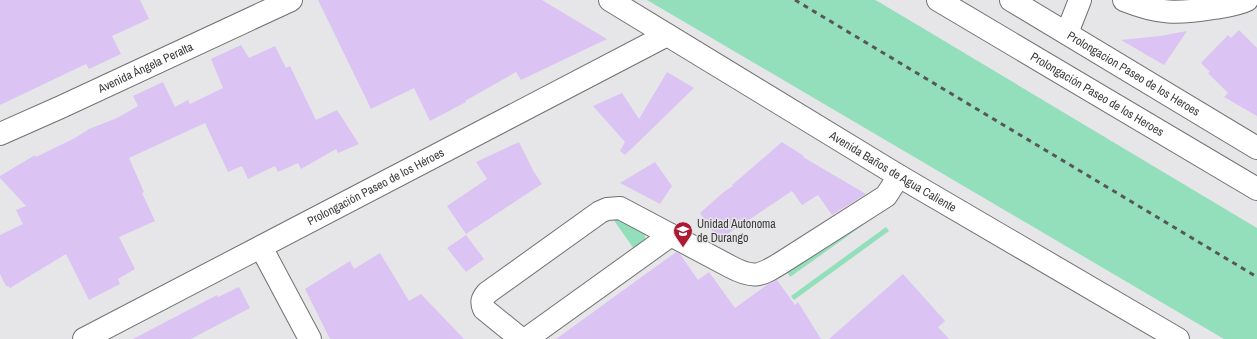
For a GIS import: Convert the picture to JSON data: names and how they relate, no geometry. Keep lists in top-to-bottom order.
{
  "streets": {
    "street": [
      "Avenida Ángela Peralta",
      "Prolongacion Paseo de los Heroes",
      "Prolongación Paseo de los Heroes",
      "Avenida Baños de Agua Caliente",
      "Prolongación Paseo de los Héroes"
    ]
  },
  "crossings": [
    ["Avenida Baños de Agua Caliente", "Prolongación Paseo de los Héroes"]
  ],
  "places": {
    "school or university": ["Unidad Autonoma de Durango"]
  }
}
